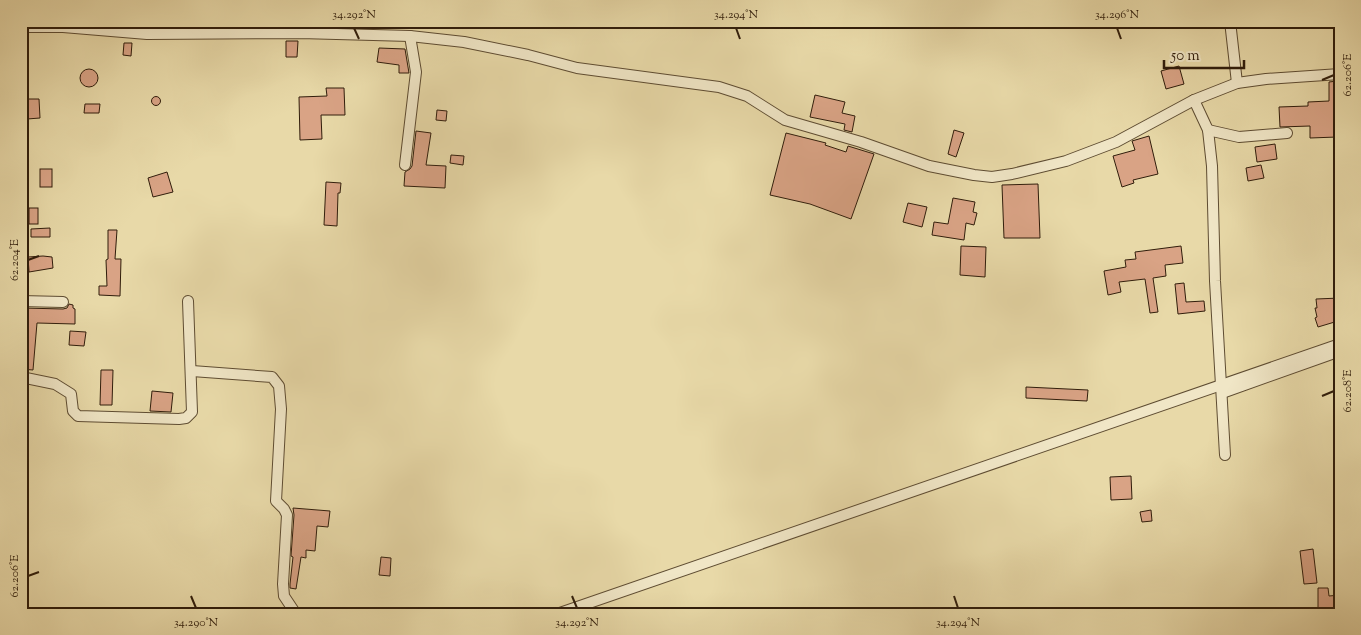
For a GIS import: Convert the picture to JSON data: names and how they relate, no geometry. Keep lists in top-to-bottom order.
{
  "scale_bar": "50 m",
  "coordinates": [
    "34.292°N",
    "34.294°N",
    "34.296°N",
    "62.206°E",
    "62.204°E",
    "62.208°E",
    "34.290°N"
  ]
}
